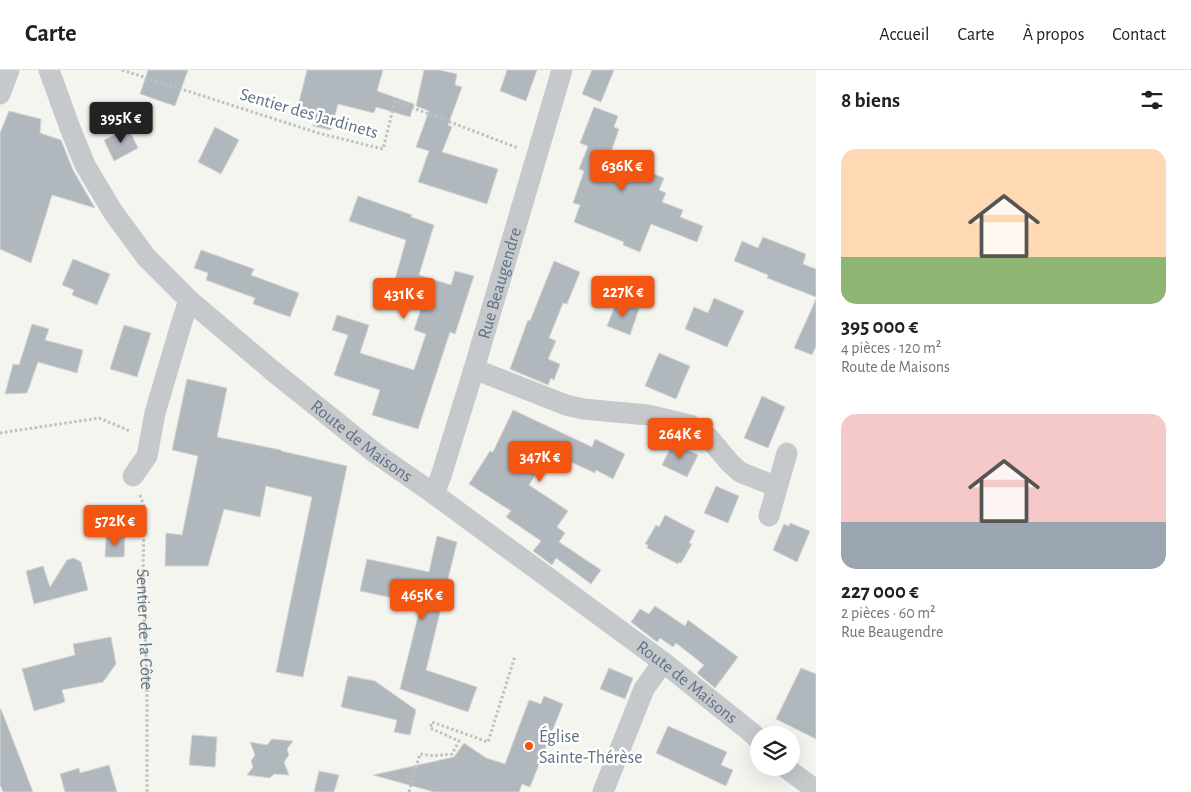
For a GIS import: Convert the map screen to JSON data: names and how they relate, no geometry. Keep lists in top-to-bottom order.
{
  "streets": {
    "street": ["Rue Beaugendre", "Route de Maisons"],
    "path": ["Sentier des Jardinets", "Sentier de la Côte"]
  },
  "crossings": [
    ["Sentier des Jardinets", "Rue Beaugendre"],
    ["Rue Beaugendre", "Route de Maisons"]
  ],
  "places": ["Église Sainte-Thérèse"],
  "page": {
    "header": "Carte",
    "nav": [
      "Accueil",
      "Carte",
      "À propos",
      "Contact"
    ],
    "heading": "8 biens",
    "price": [
      "395K €",
      "636K €",
      "227K €",
      "431K €",
      "264K €",
      "347K €",
      "572K €",
      "465K €"
    ],
    "list": [
      {
        "name": "395 000 €",
        "note": "4 pièces · 120 m² · Route de Maisons"
      },
      {
        "name": "227 000 €",
        "note": "2 pièces · 60 m² · Rue Beaugendre"
      }
    ]
  }
}
